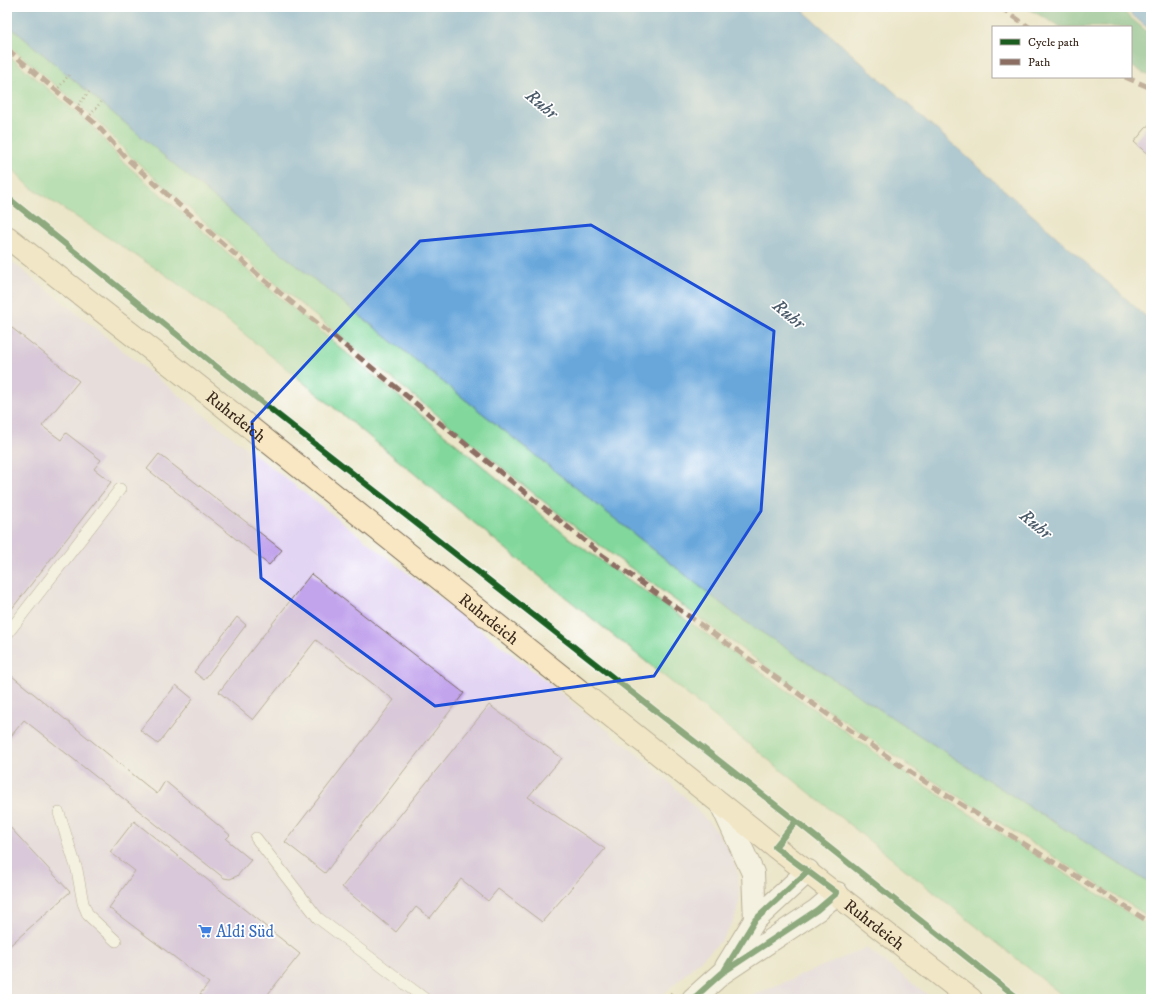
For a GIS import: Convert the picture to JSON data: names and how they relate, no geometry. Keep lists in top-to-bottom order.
{
  "streets": {
    "main road": ["Ruhrdeich"]
  },
  "water": ["Ruhr"],
  "places": {
    "supermarket": ["Aldi Süd"]
  },
  "legend": ["Cycle path", "Path"]
}
